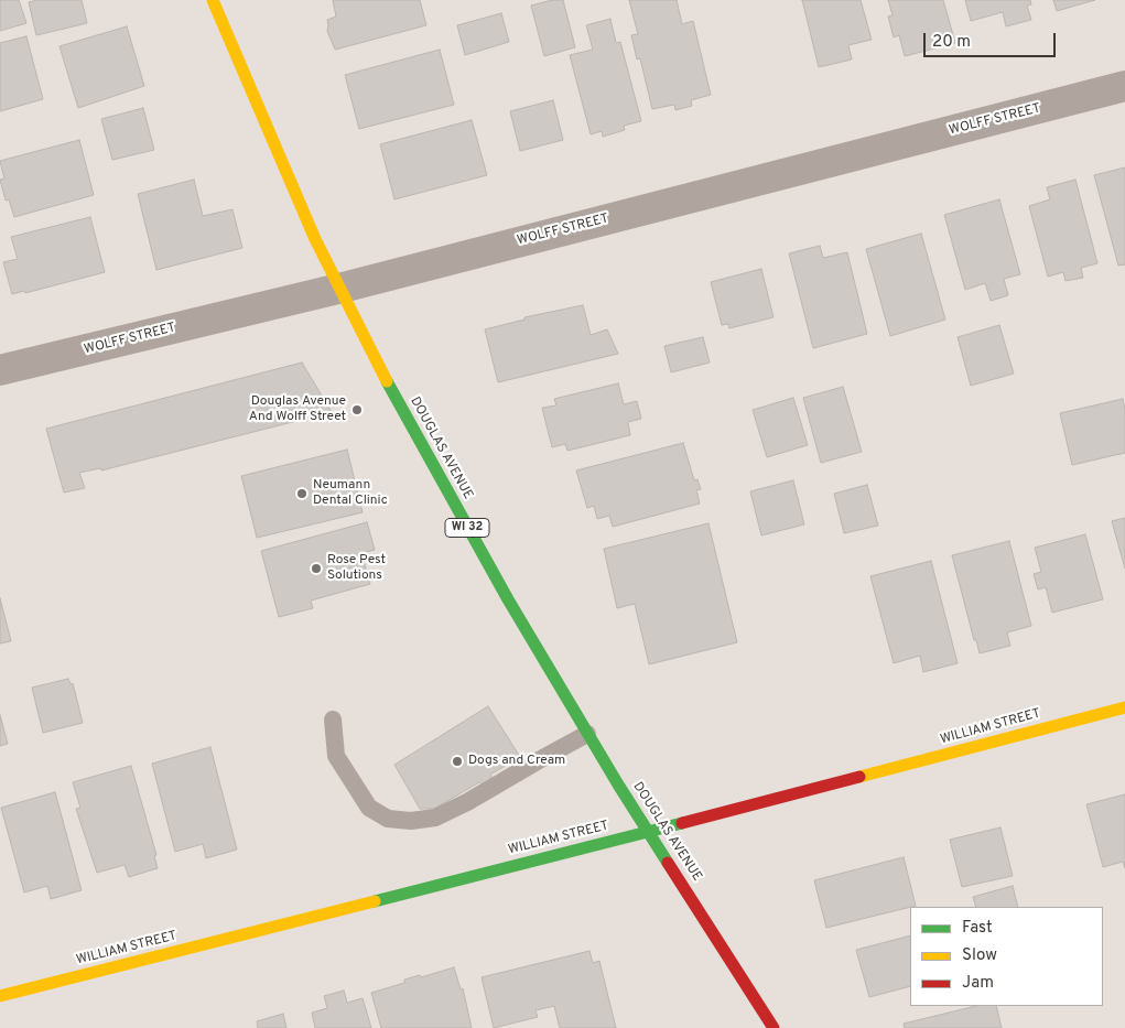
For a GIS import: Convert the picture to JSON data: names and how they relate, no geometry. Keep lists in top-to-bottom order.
{
  "streets": {
    "main road": ["DOUGLAS AVENUE", "WI 32", "WILLIAM STREET"],
    "street": ["WOLFF STREET"]
  },
  "crossings": [
    ["WOLFF STREET", "DOUGLAS AVENUE"],
    ["DOUGLAS AVENUE", "WILLIAM STREET"]
  ],
  "places": [
    "Douglas Avenue And Wolff Street",
    "Neumann Dental Clinic",
    "Rose Pest Solutions",
    "Dogs and Cream"
  ],
  "legend": ["Fast", "Slow", "Jam"],
  "scale_bar": "20 m"
}
